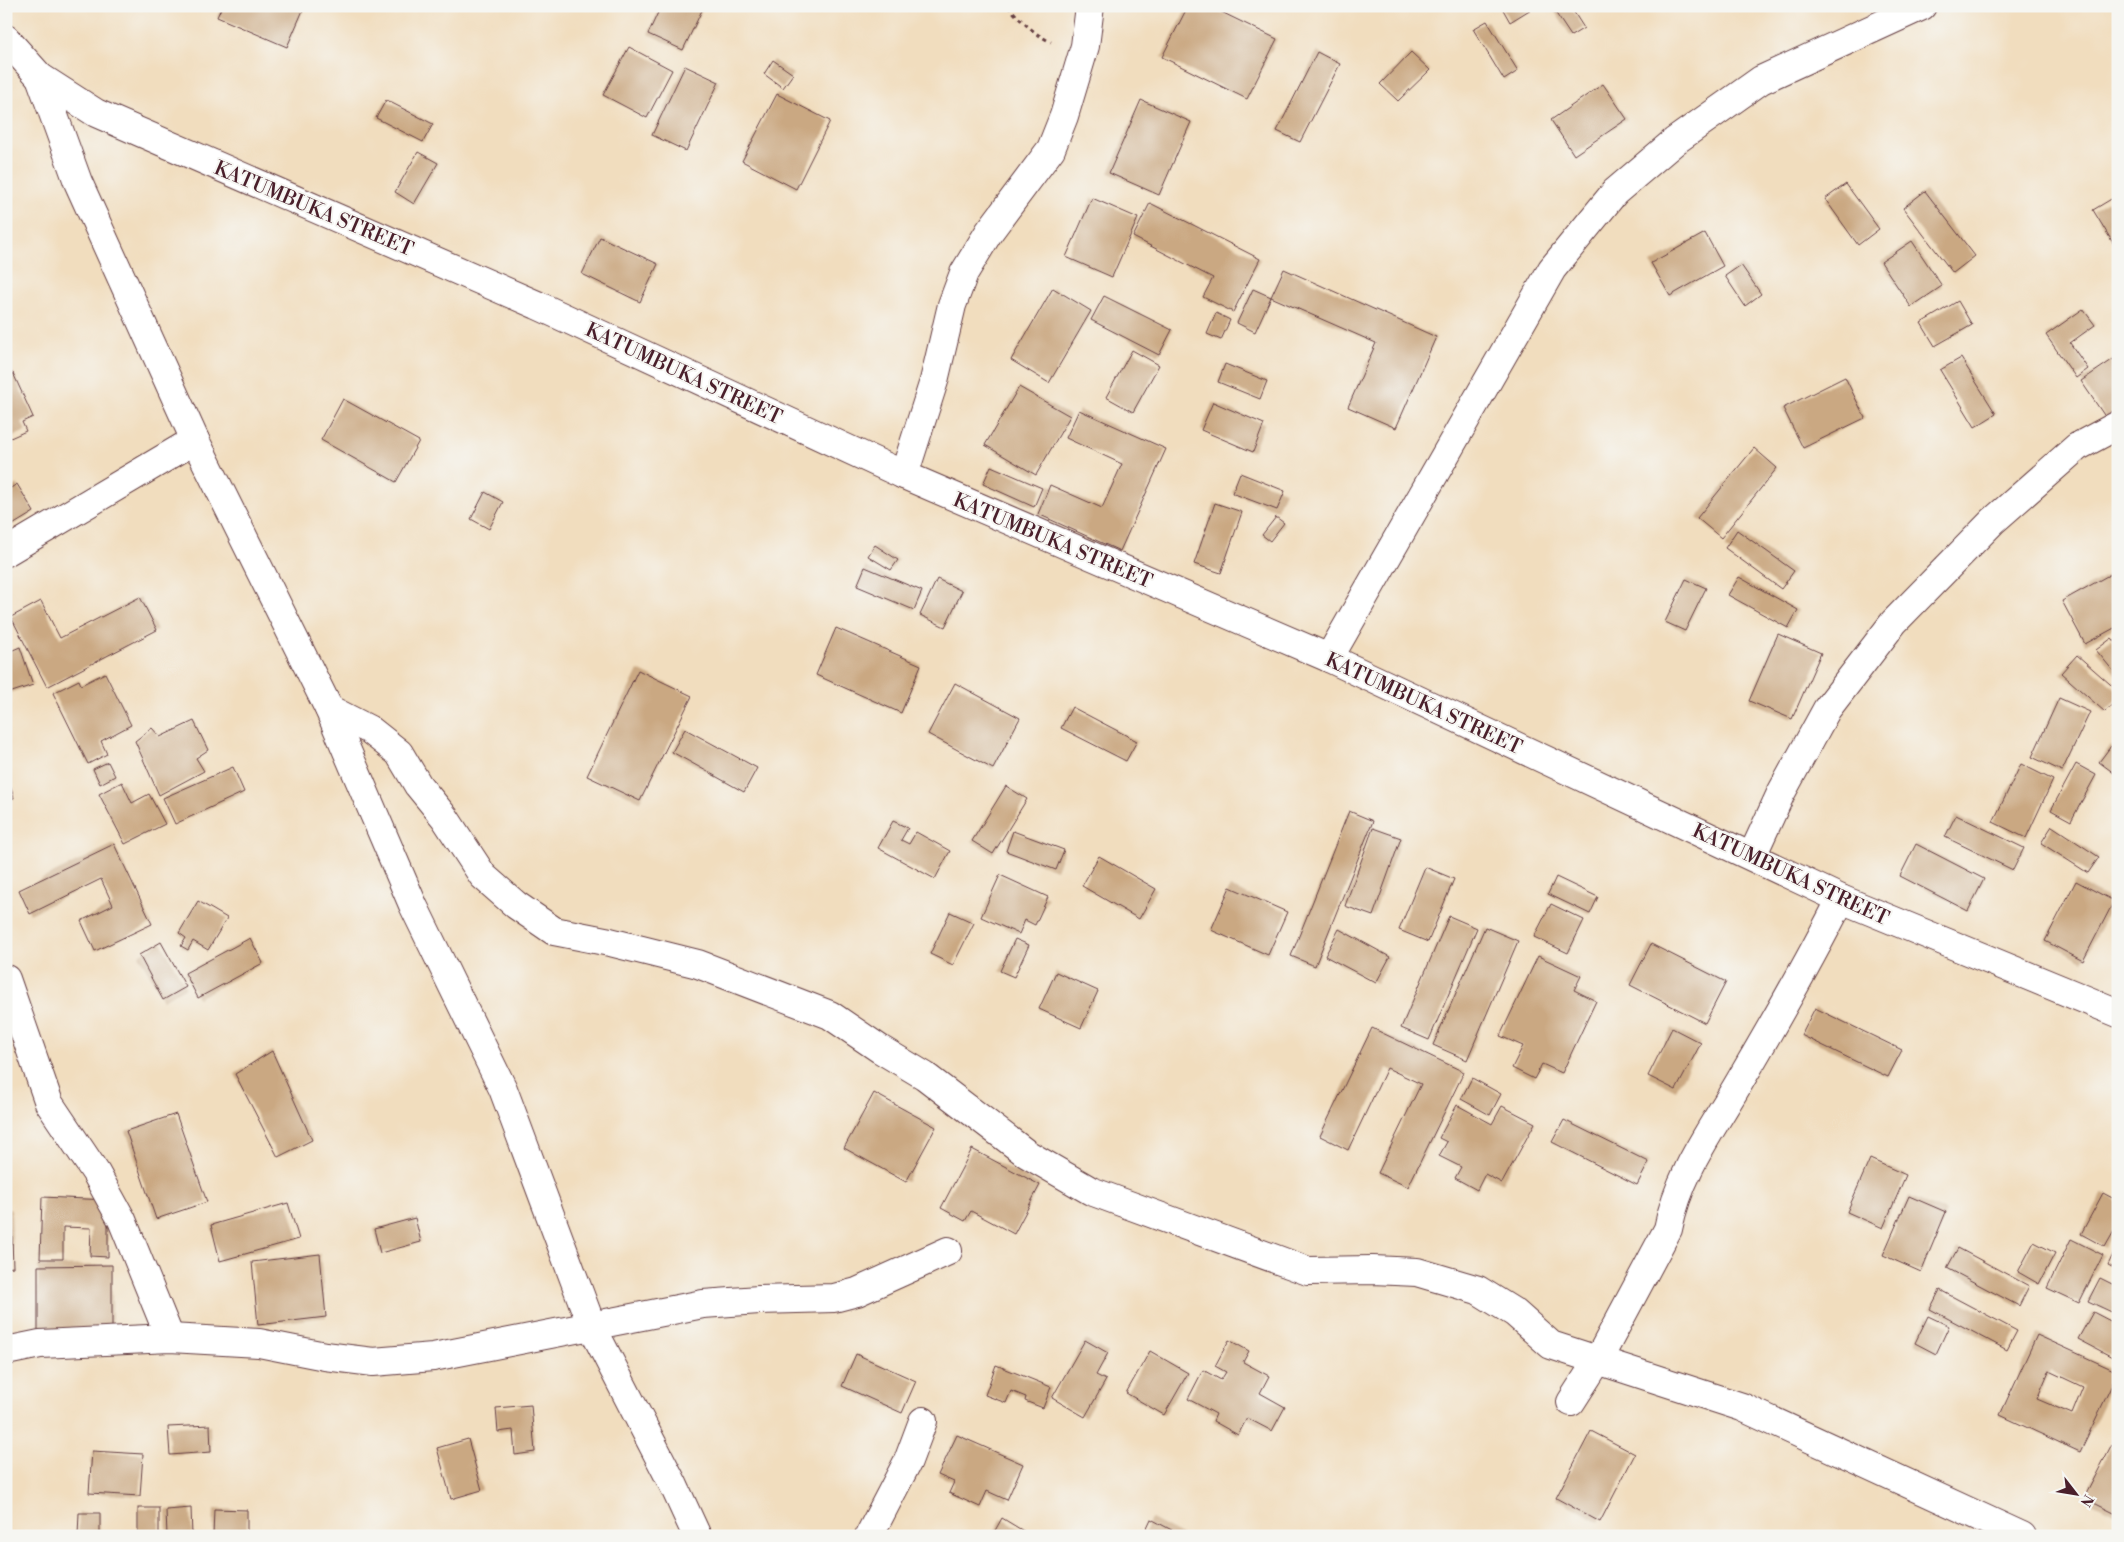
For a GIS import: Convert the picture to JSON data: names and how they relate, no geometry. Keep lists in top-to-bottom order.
{
  "streets": {
    "street": ["KATUMBUKA STREET"]
  },
  "north": "bottom right"
}
